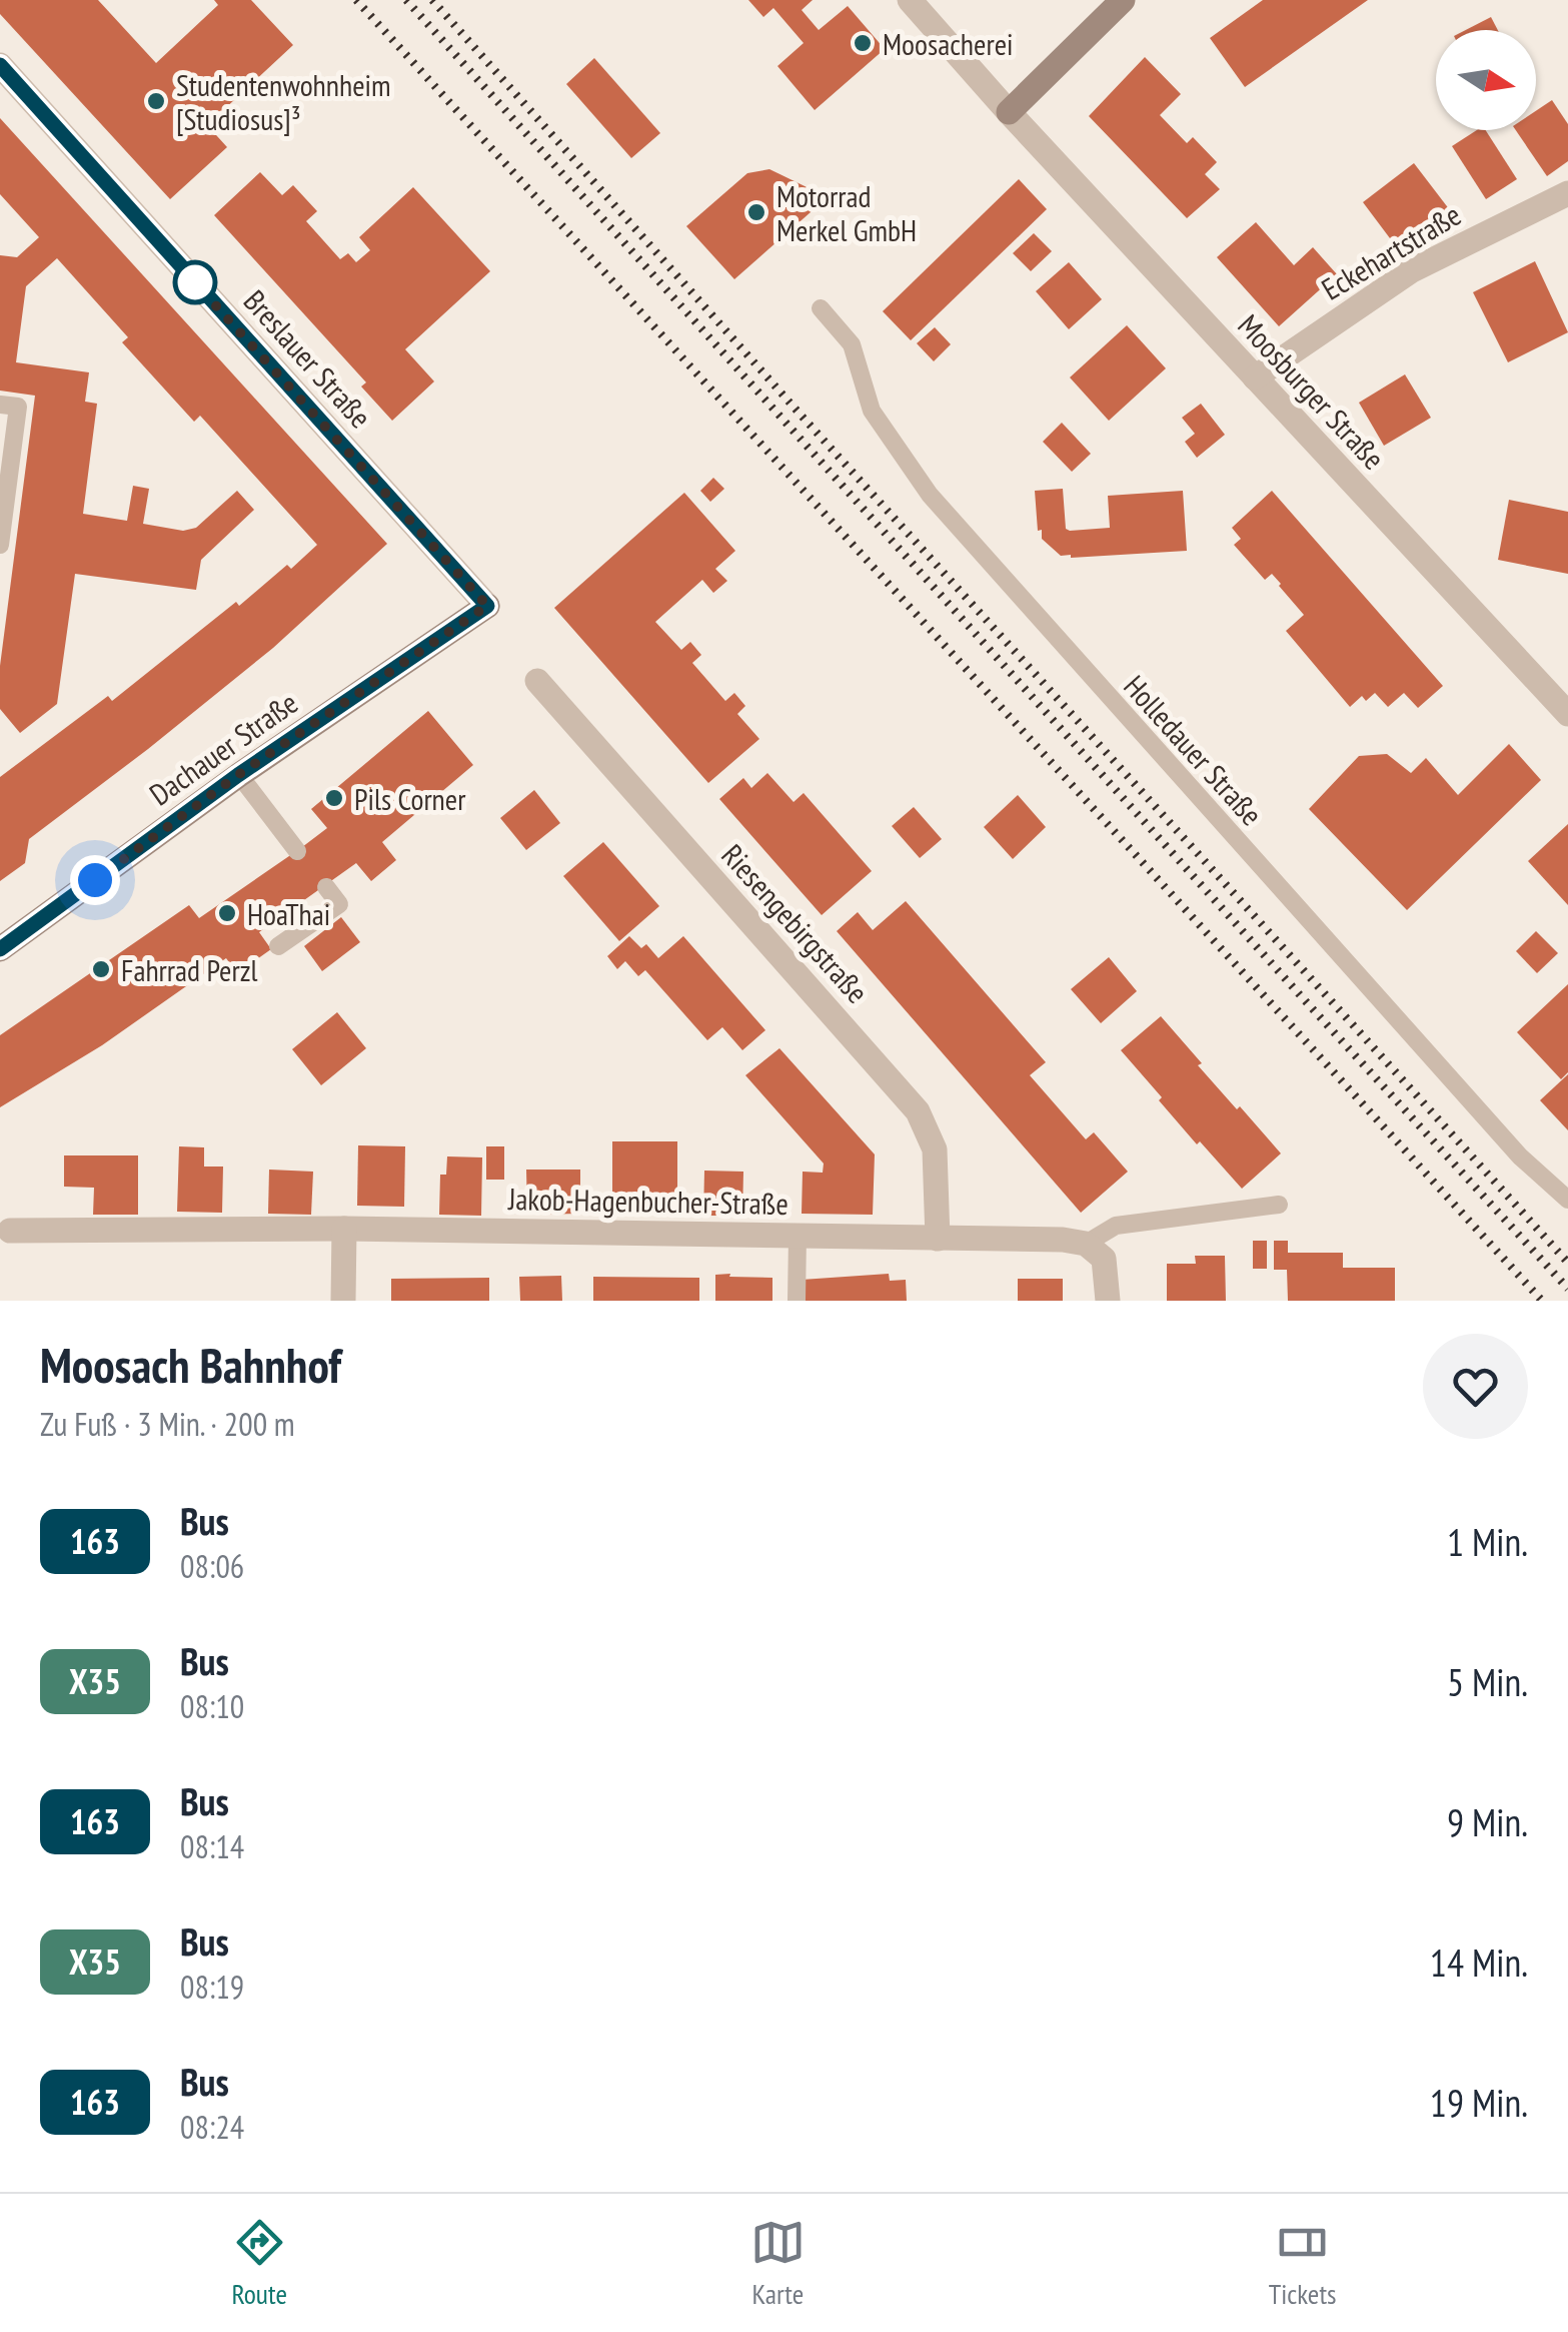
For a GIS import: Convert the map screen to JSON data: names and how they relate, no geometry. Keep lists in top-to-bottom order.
{
  "streets": {
    "main road": ["Dachauer Straße"],
    "street": [
      "Eckehartstraße",
      "Breslauer Straße",
      "Moosburger Straße",
      "Riesengebirgstraße",
      "Jakob-Hagenbucher-Straße"
    ],
    "lane": ["Holledauer Straße"]
  },
  "crossings": [
    ["Eckehartstraße", "Moosburger Straße"],
    ["Breslauer Straße", "Dachauer Straße"],
    ["Riesengebirgstraße", "Jakob-Hagenbucher-Straße"]
  ],
  "places": [
    "Moosacherei",
    "Studentenwohnheim [Studiosus]³",
    "Motorrad Merkel GmbH",
    "Pils Corner",
    "HoaThai",
    "Fahrrad Perzl"
  ],
  "lines": ["bus line 163"],
  "north": "right",
  "page": {
    "heading": ["Moosach Bahnhof", "Zu Fuß · 3 Min. · 200 m"],
    "list": [
      {
        "mark": "163",
        "name": "Bus",
        "note": "08:06",
        "value": "1 Min."
      },
      {
        "mark": "X35",
        "name": "Bus",
        "note": "08:10",
        "value": "5 Min."
      },
      {
        "mark": "163",
        "name": "Bus",
        "note": "08:14",
        "value": "9 Min."
      },
      {
        "mark": "X35",
        "name": "Bus",
        "note": "08:19",
        "value": "14 Min."
      },
      {
        "mark": "163",
        "name": "Bus",
        "note": "08:24",
        "value": "19 Min."
      }
    ],
    "tabs": ["Route", "Karte", "Tickets"]
  }
}
